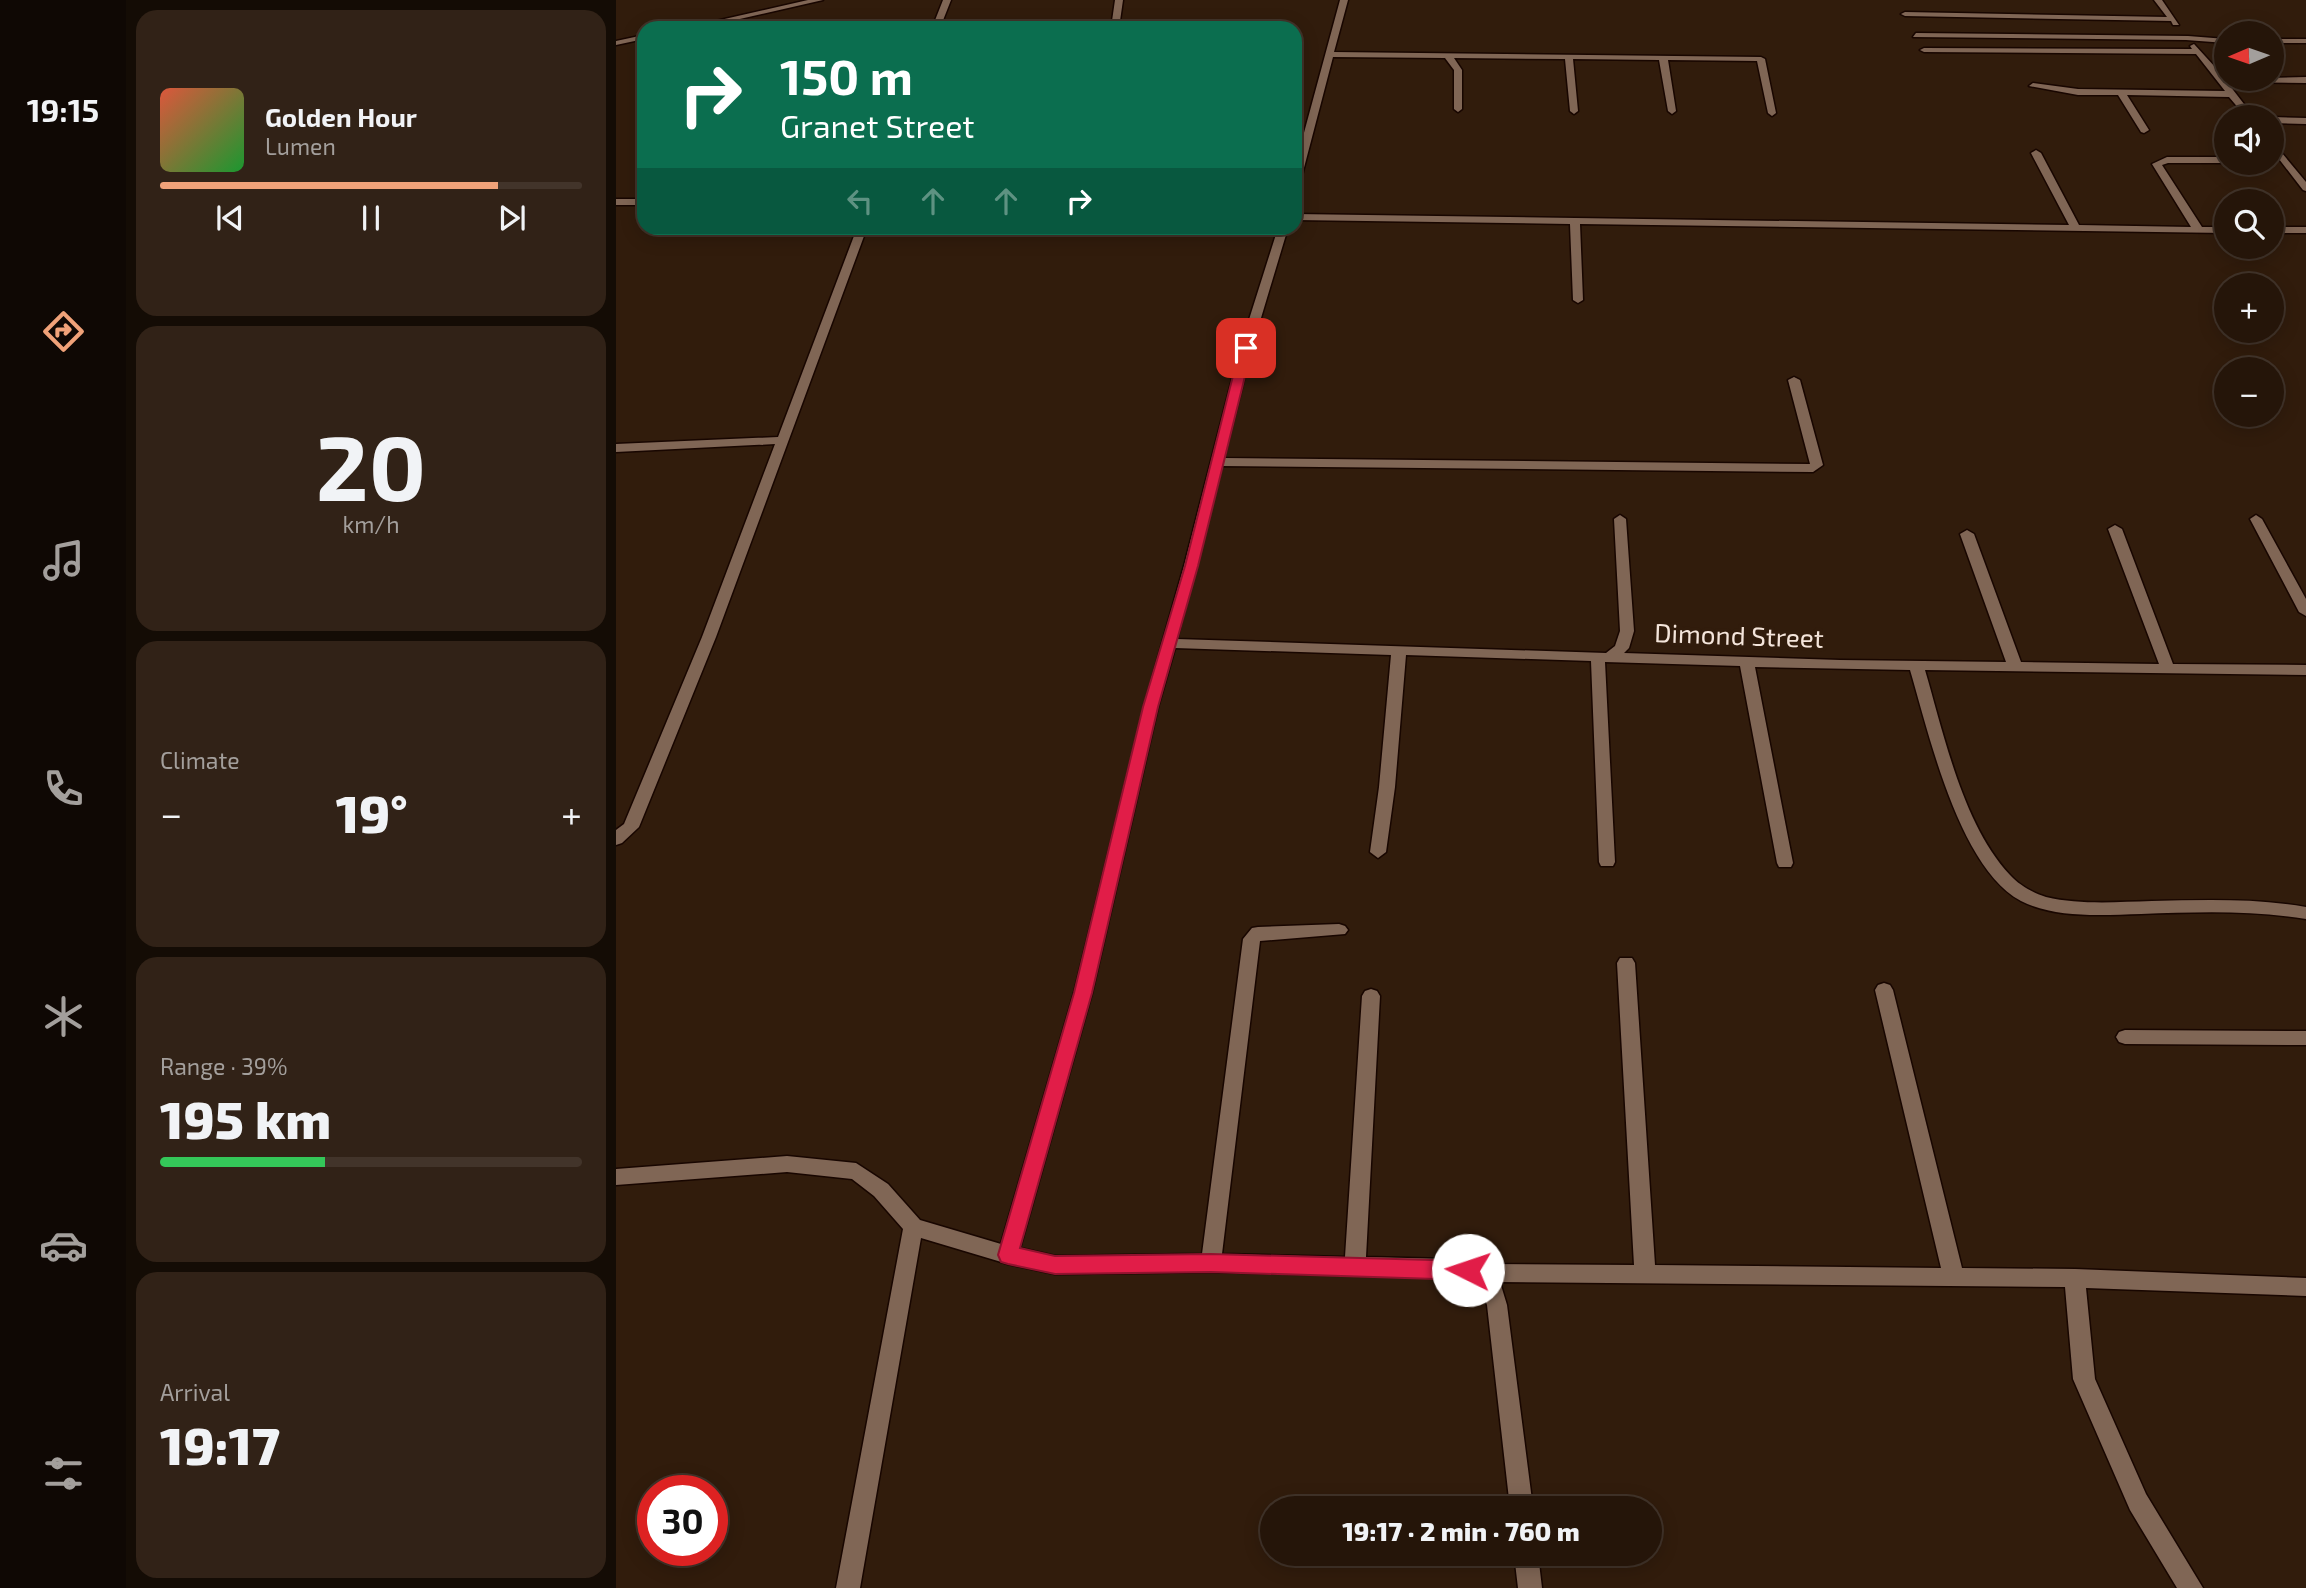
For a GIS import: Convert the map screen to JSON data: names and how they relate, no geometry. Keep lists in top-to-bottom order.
{
  "streets": {
    "street": ["Dimond Street"]
  },
  "north": "left",
  "page": {
    "tabs": "19:15",
    "map_buttons": ["+", "−"],
    "turn": ["150 m", "Granet Street"],
    "song": ["Golden Hour", "Lumen"],
    "tile": [
      ["20", "km/h"],
      "Climate",
      ["Range · 39%", "195 km"],
      ["Arrival", "19:17"]
    ],
    "heat": ["−", "19°", "+"],
    "limit": "30",
    "trip": "19:17 · 2 min · 760 m"
  }
}
